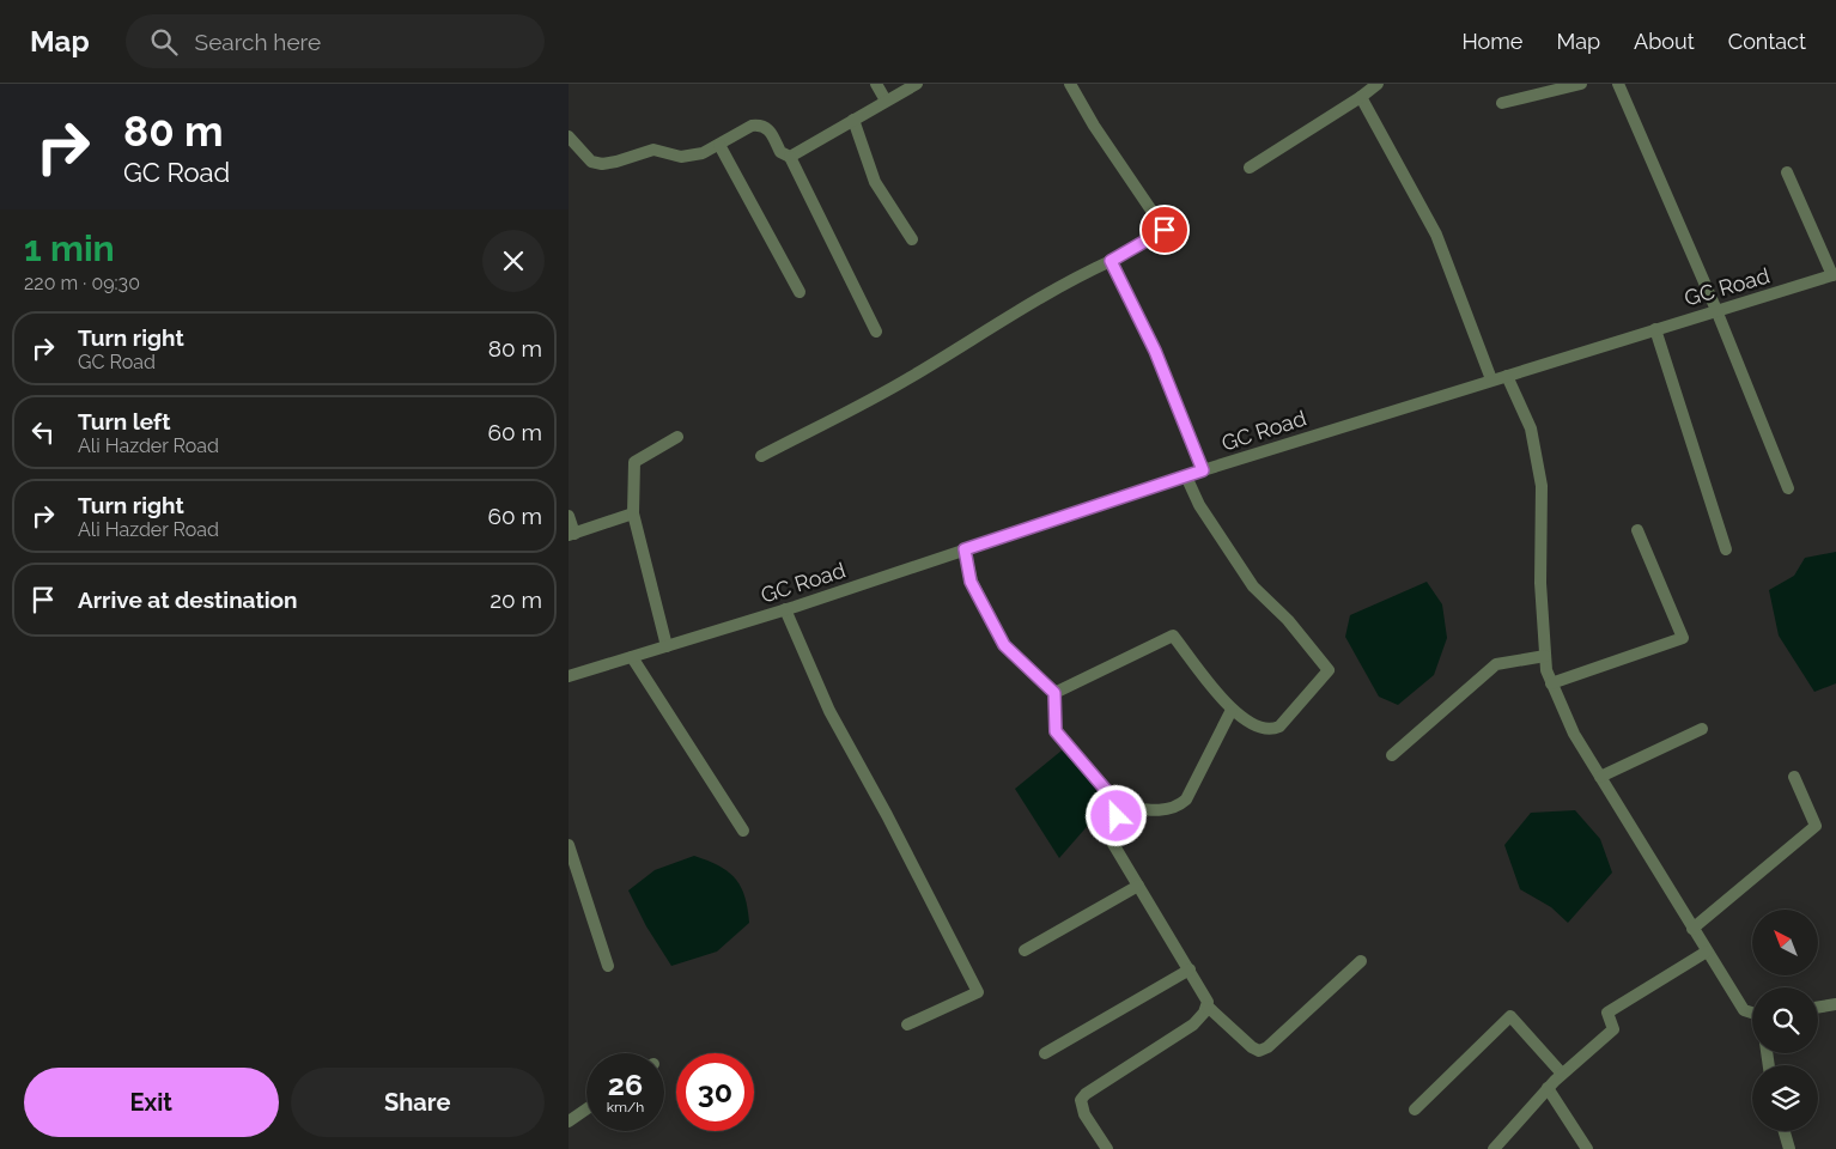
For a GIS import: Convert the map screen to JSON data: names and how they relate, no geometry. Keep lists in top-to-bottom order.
{
  "streets": {
    "street": ["GC Road"]
  },
  "north": "top left",
  "page": {
    "header": "Map",
    "search": "Search here",
    "nav": [
      "Home",
      "Map",
      "About",
      "Contact"
    ],
    "turn": ["80 m", "GC Road"],
    "heading": ["1 min", "220 m · 09:30"],
    "list": [
      {
        "name": "Turn right",
        "note": "GC Road",
        "value": "80 m"
      },
      {
        "name": "Turn left",
        "note": "Ali Hazder Road",
        "value": "60 m"
      },
      {
        "name": "Turn right",
        "note": "Ali Hazder Road",
        "value": "60 m"
      },
      {
        "name": "Arrive at destination",
        "value": "20 m"
      }
    ],
    "speed": "26 km/h",
    "limit": "30",
    "buttons": ["Exit", "Share"]
  }
}
